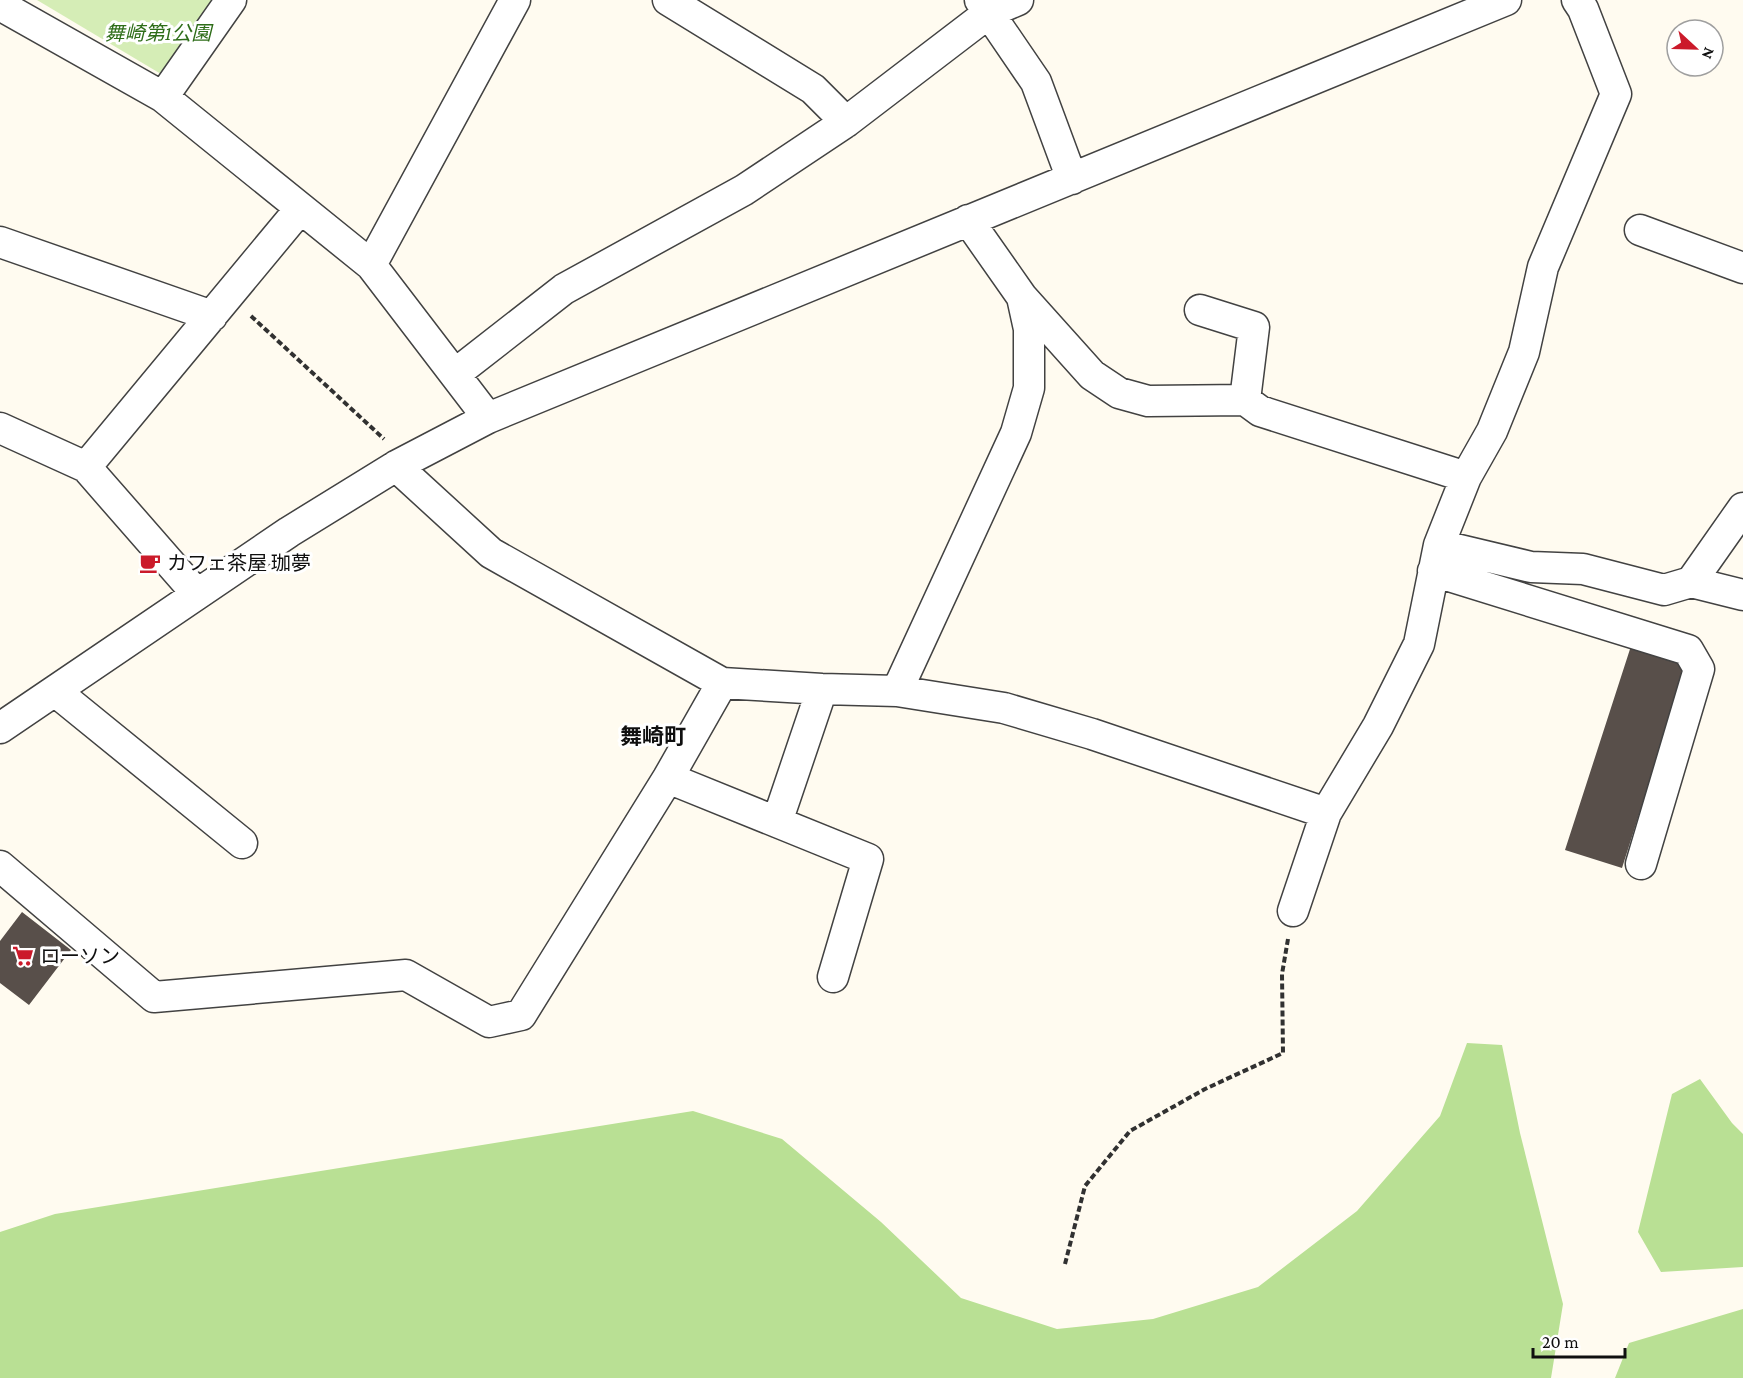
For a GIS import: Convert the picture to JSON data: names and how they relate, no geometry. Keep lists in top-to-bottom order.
{
  "districts": ["舞崎町"],
  "parks": ["舞崎第1公園"],
  "places": {
    "cafe": ["カフェ茶屋 珈夢"],
    "supermarket": ["ローソン"]
  },
  "scale_bar": "20 m",
  "north": "right"
}
